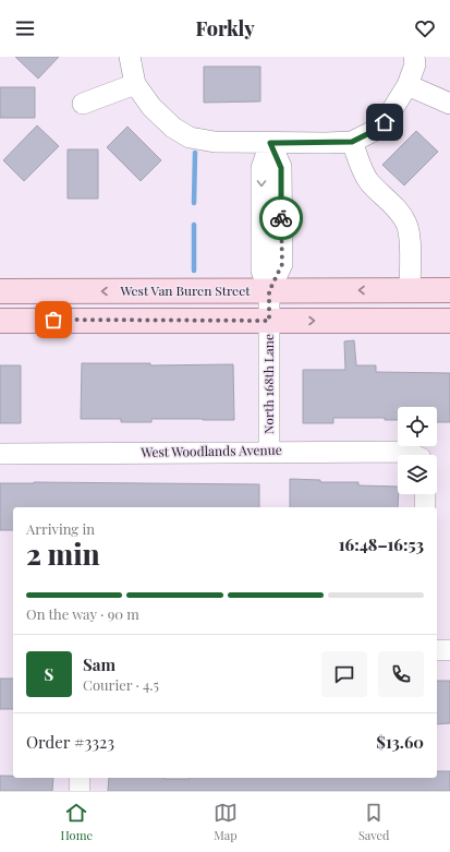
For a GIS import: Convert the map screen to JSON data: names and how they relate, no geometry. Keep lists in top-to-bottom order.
{
  "streets": {
    "main road": ["West Van Buren Street"],
    "street": ["North 168th Lane", "West Woodlands Avenue"]
  },
  "crossings": [
    ["West Van Buren Street", "North 168th Lane"],
    ["North 168th Lane", "West Woodlands Avenue"]
  ],
  "page": {
    "header": "Forkly",
    "heading": ["2 min", "Arriving in", "16:48–16:53"],
    "panel": [
      "Sam",
      "Courier · 4.5",
      "Order #3323",
      "$13.60"
    ],
    "bar": "On the way · 90 m",
    "round": "S",
    "tabs": ["Home", "Map", "Saved"]
  }
}
